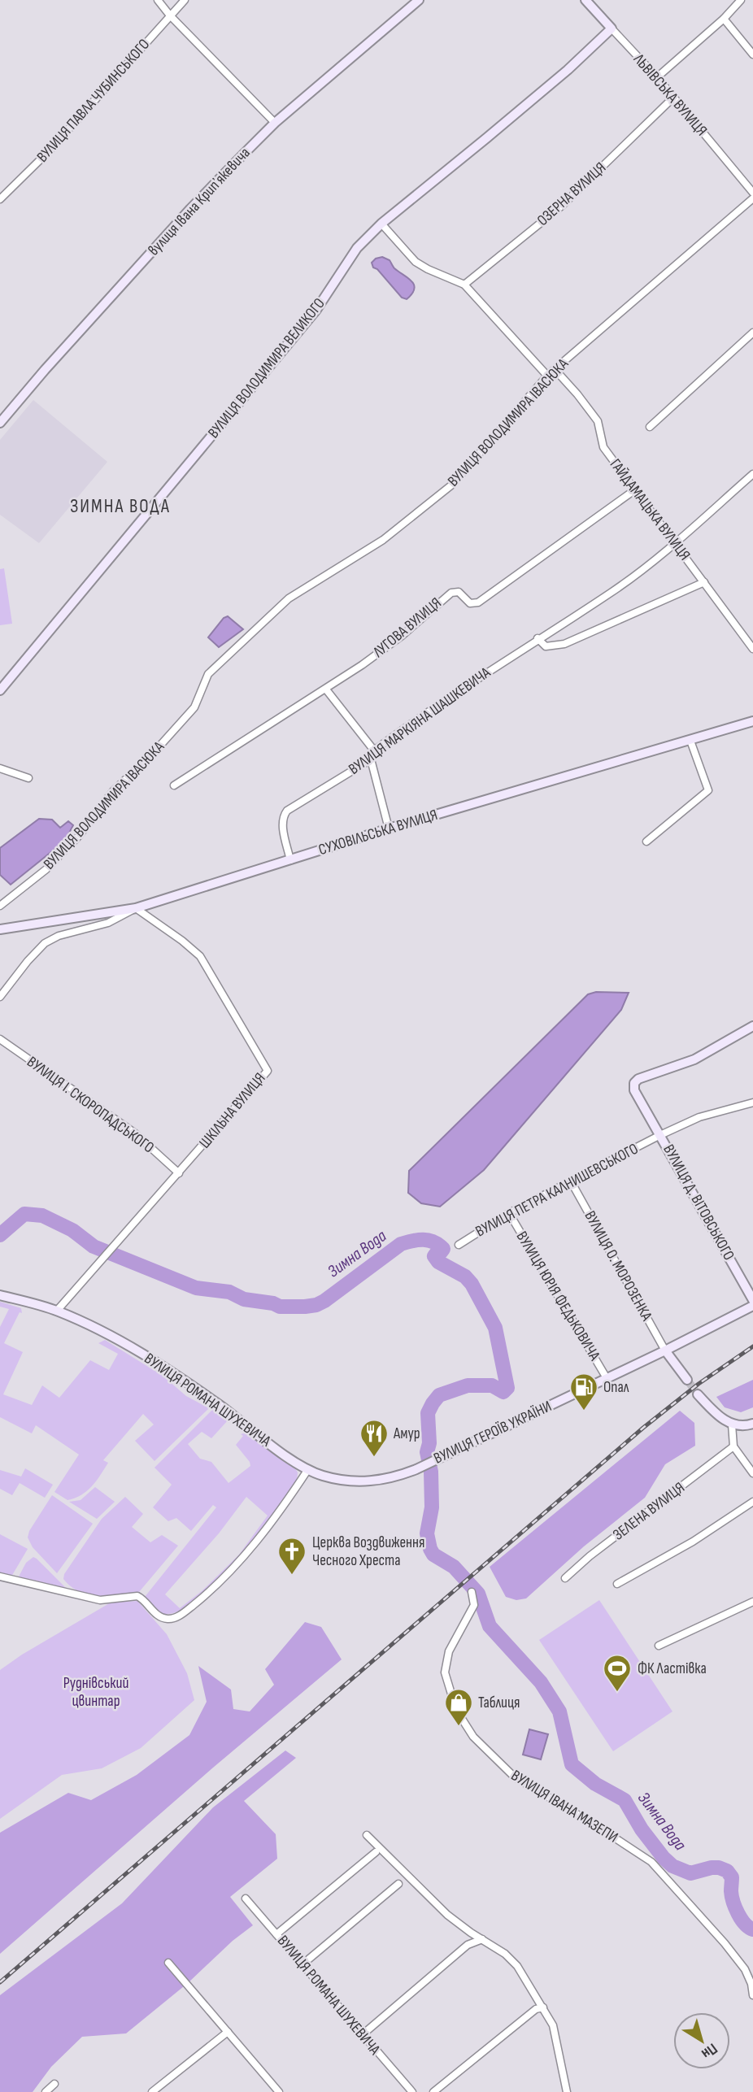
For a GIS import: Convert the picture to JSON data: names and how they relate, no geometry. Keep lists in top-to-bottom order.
{
  "streets": {
    "street": [
      "ЛЬВІВСЬКА ВУЛИЦЯ",
      "ВУЛИЦЯ ПАВЛА ЧУБИНСЬКОГО",
      "ОЗЕРНА ВУЛИЦЯ",
      "вулиця Івана Крипʼякевича",
      "ВУЛИЦЯ ВОЛОДИМИРА ВЕЛИКОГО",
      "ВУЛИЦЯ ВОЛОДИМИРА ІВАСЮКА",
      "ГАЙДАМАЦЬКА ВУЛИЦЯ",
      "ЛУГОВА ВУЛИЦЯ",
      "ВУЛИЦЯ МАРКІЯНА ШАШКЕВИЧА",
      "СУХОВІЛЬСЬКА ВУЛИЦЯ",
      "ВУЛИЦЯ І. СКОРОПАДСЬКОГО",
      "ШКІЛЬНА ВУЛИЦЯ",
      "ВУЛИЦЯ ПЕТРА КАЛНИШЕВСЬКОГО",
      "ВУЛИЦЯ Д. ВІТОВСЬКОГО",
      "ВУЛИЦЯ О. МОРОЗЕНКА",
      "ВУЛИЦЯ ЮРІЯ ФЕДЬКОВИЧА",
      "ВУЛИЦЯ РОМАНА ШУХЕВИЧА",
      "ВУЛИЦЯ ГЕРОЇВ УКРАЇНИ",
      "ЗЕЛЕНА ВУЛИЦЯ",
      "ВУЛИЦЯ ІВАНА МАЗЕПИ"
    ]
  },
  "crossings": [
    ["ЛЬВІВСЬКА ВУЛИЦЯ", "ОЗЕРНА ВУЛИЦЯ"],
    ["ЛЬВІВСЬКА ВУЛИЦЯ", "ВУЛИЦЯ ВОЛОДИМИРА ВЕЛИКОГО"],
    ["ВУЛИЦЯ ВОЛОДИМИРА ІВАСЮКА", "ГАЙДАМАЦЬКА ВУЛИЦЯ"],
    ["ГАЙДАМАЦЬКА ВУЛИЦЯ", "ЛУГОВА ВУЛИЦЯ"],
    ["ГАЙДАМАЦЬКА ВУЛИЦЯ", "ВУЛИЦЯ МАРКІЯНА ШАШКЕВИЧА"],
    ["ВУЛИЦЯ МАРКІЯНА ШАШКЕВИЧА", "СУХОВІЛЬСЬКА ВУЛИЦЯ"],
    ["СУХОВІЛЬСЬКА ВУЛИЦЯ", "ШКІЛЬНА ВУЛИЦЯ"],
    ["ВУЛИЦЯ І. СКОРОПАДСЬКОГО", "ШКІЛЬНА ВУЛИЦЯ"],
    ["ШКІЛЬНА ВУЛИЦЯ", "ВУЛИЦЯ РОМАНА ШУХЕВИЧА"],
    ["ВУЛИЦЯ ПЕТРА КАЛНИШЕВСЬКОГО", "ВУЛИЦЯ Д. ВІТОВСЬКОГО"],
    ["ВУЛИЦЯ ПЕТРА КАЛНИШЕВСЬКОГО", "ВУЛИЦЯ О. МОРОЗЕНКА"],
    ["ВУЛИЦЯ ПЕТРА КАЛНИШЕВСЬКОГО", "ВУЛИЦЯ ЮРІЯ ФЕДЬКОВИЧА"],
    ["ВУЛИЦЯ О. МОРОЗЕНКА", "ВУЛИЦЯ ГЕРОЇВ УКРАЇНИ"],
    ["ВУЛИЦЯ ЮРІЯ ФЕДЬКОВИЧА", "ВУЛИЦЯ ГЕРОЇВ УКРАЇНИ"],
    ["ВУЛИЦЯ РОМАНА ШУХЕВИЧА", "ВУЛИЦЯ ГЕРОЇВ УКРАЇНИ"]
  ],
  "districts": ["ЗИМНА ВОДА"],
  "water": ["Зимна Вода"],
  "parks": ["Руднівський цвинтар"],
  "places": {
    "fuel station": ["Опал"],
    "restaurant": ["Амур"],
    "church": ["Церква Воздвиження Чесного Хреста"],
    "sports": ["ФК Ластівка"],
    "shop": ["Таблиця"]
  },
  "north": "bottom right"
}
